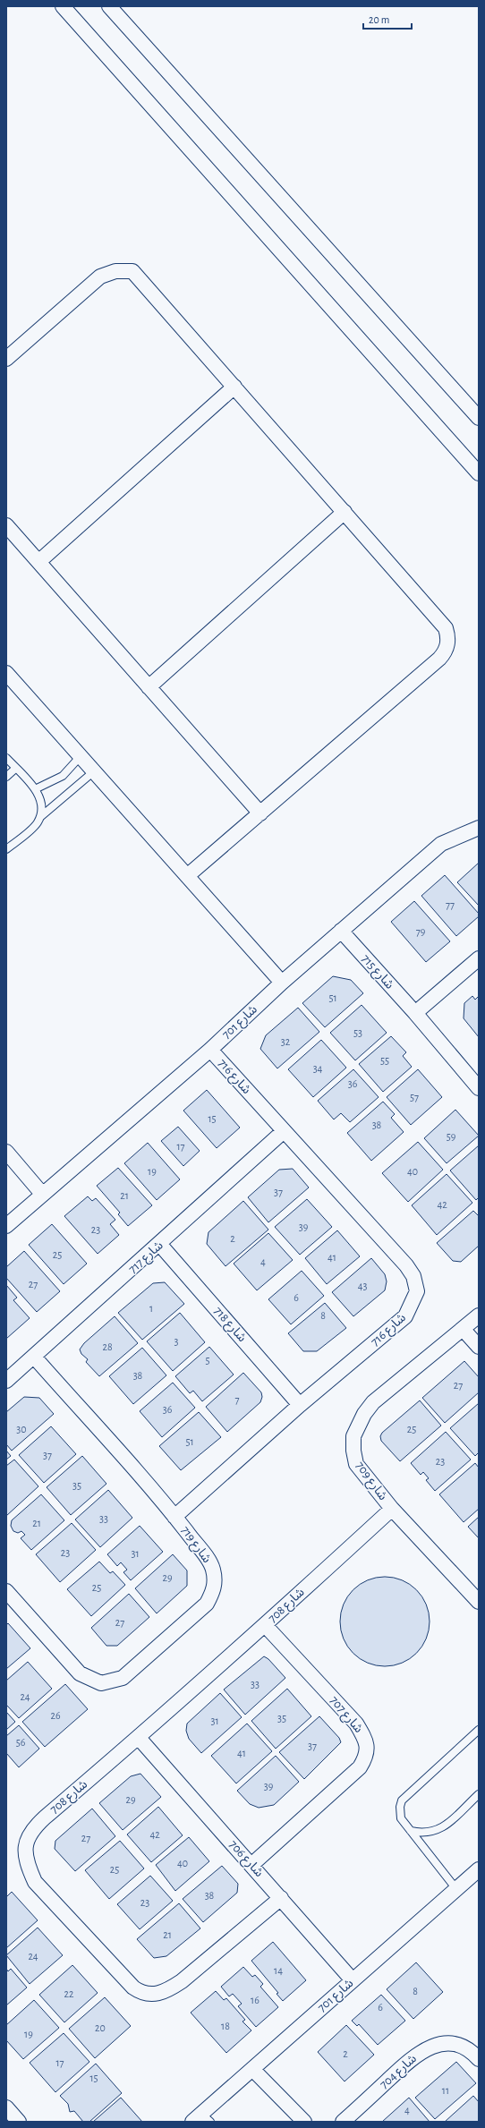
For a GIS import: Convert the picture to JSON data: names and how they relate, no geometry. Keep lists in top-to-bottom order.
{
  "streets": {
    "street": [
      "شارع 715",
      "شارع 701",
      "شارع 716",
      "شارع 717",
      "شارع 718",
      "شارع 709",
      "شارع 719",
      "شارع 708",
      "شارع 707",
      "شارع 706",
      "شارع 704"
    ]
  },
  "crossings": [
    ["شارع 715", "شارع 701"],
    ["شارع 701", "شارع 716"],
    ["شارع 701", "شارع 706"],
    ["شارع 716", "شارع 717"],
    ["شارع 716", "شارع 718"],
    ["شارع 716", "شارع 719"],
    ["شارع 717", "شارع 718"],
    ["شارع 717", "شارع 719"],
    ["شارع 709", "شارع 708"],
    ["شارع 708", "شارع 707"],
    ["شارع 708", "شارع 706"],
    ["شارع 707", "شارع 706"]
  ],
  "house_numbers": [
    "77",
    "79",
    "51",
    "53",
    "32",
    "55",
    "34",
    "36",
    "57",
    "15",
    "38",
    "59",
    "17",
    "19",
    "40",
    "37",
    "21",
    "42",
    "39",
    "23",
    "2",
    "25",
    "41",
    "4",
    "27",
    "43",
    "6",
    "1",
    "8",
    "3",
    "28",
    "5",
    "38",
    "27",
    "7",
    "36",
    "30",
    "25",
    "51",
    "37",
    "23",
    "35",
    "33",
    "21",
    "23",
    "31",
    "29",
    "25",
    "27",
    "33",
    "24",
    "26",
    "35",
    "31",
    "56",
    "37",
    "41",
    "39",
    "29",
    "42",
    "27",
    "40",
    "25",
    "38",
    "23",
    "21",
    "24",
    "14",
    "8",
    "22",
    "16",
    "6",
    "18",
    "20",
    "19",
    "2",
    "17",
    "15",
    "11",
    "4"
  ],
  "scale_bar": "20 m"
}
